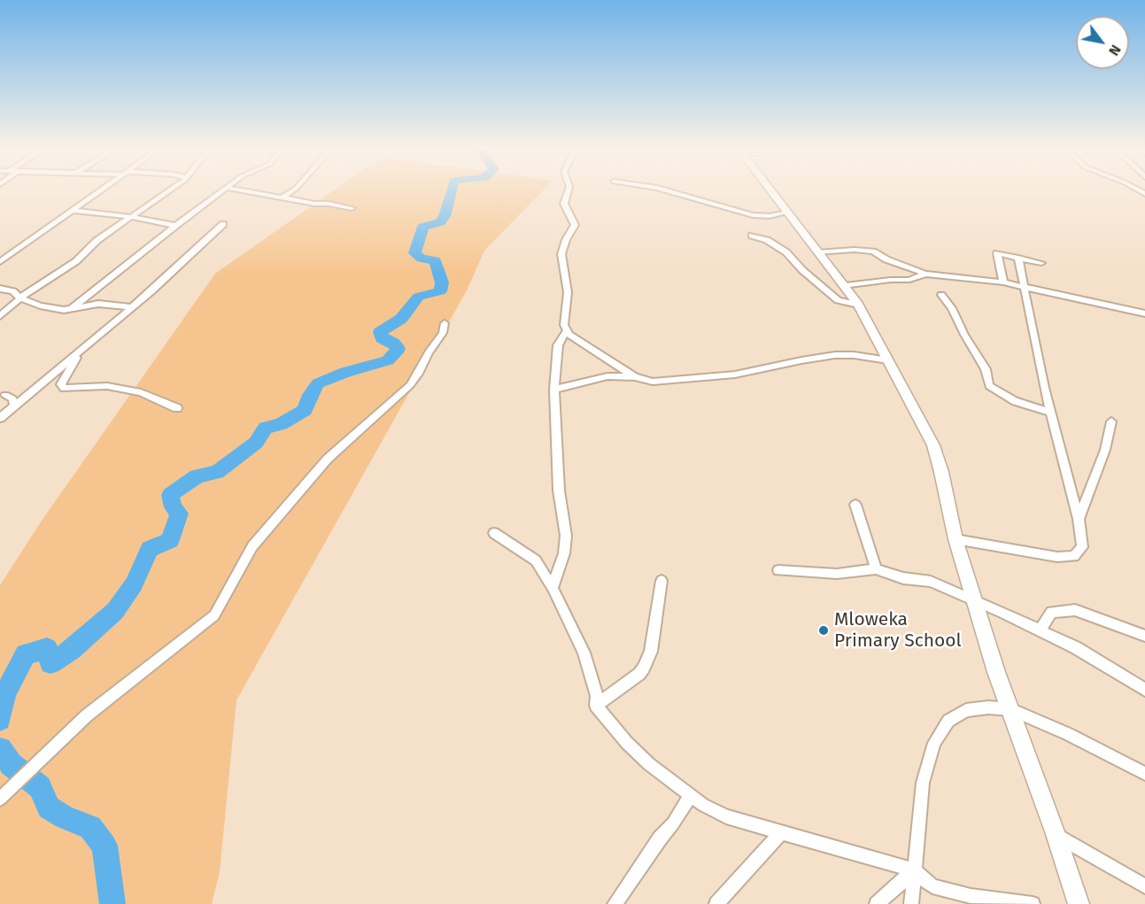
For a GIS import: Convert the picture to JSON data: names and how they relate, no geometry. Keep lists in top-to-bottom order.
{
  "places": ["Mloweka Primary School"],
  "north": "bottom right"
}
